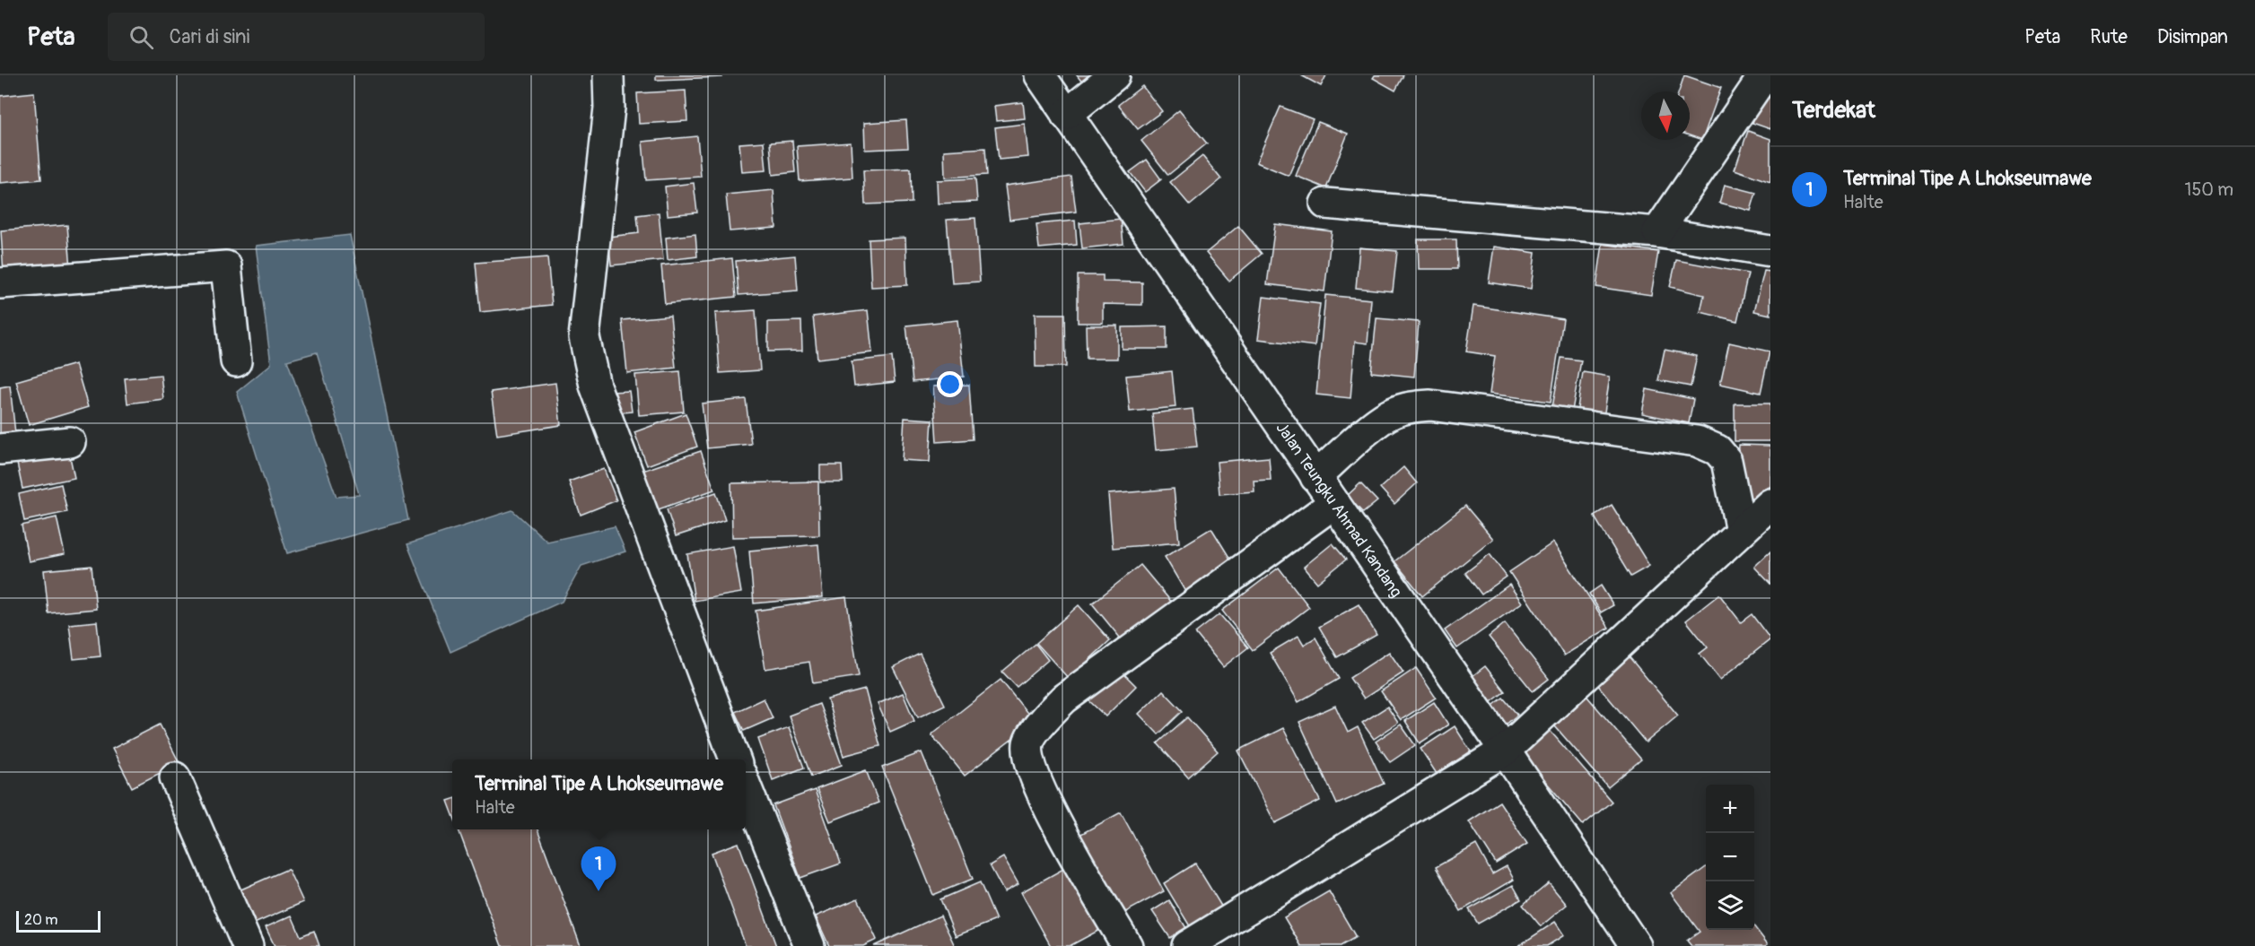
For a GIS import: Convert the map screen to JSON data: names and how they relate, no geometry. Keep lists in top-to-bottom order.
{
  "streets": {
    "street": ["Jalan Teungku Ahmad Kandang"]
  },
  "scale_bar": "20 m",
  "north": "bottom",
  "page": {
    "header": "Peta",
    "search": "Cari di sini",
    "nav": ["Peta", "Rute", "Disimpan"],
    "heading": "Terdekat",
    "list": [
      {
        "mark": "1",
        "name": "Terminal Tipe A Lhokseumawe",
        "note": "Halte",
        "value": "150 m"
      }
    ],
    "popup": ["Terminal Tipe A Lhokseumawe", "Halte"],
    "map_buttons": ["+", "−"],
    "pins": "1",
    "scale": "20 m"
  }
}
